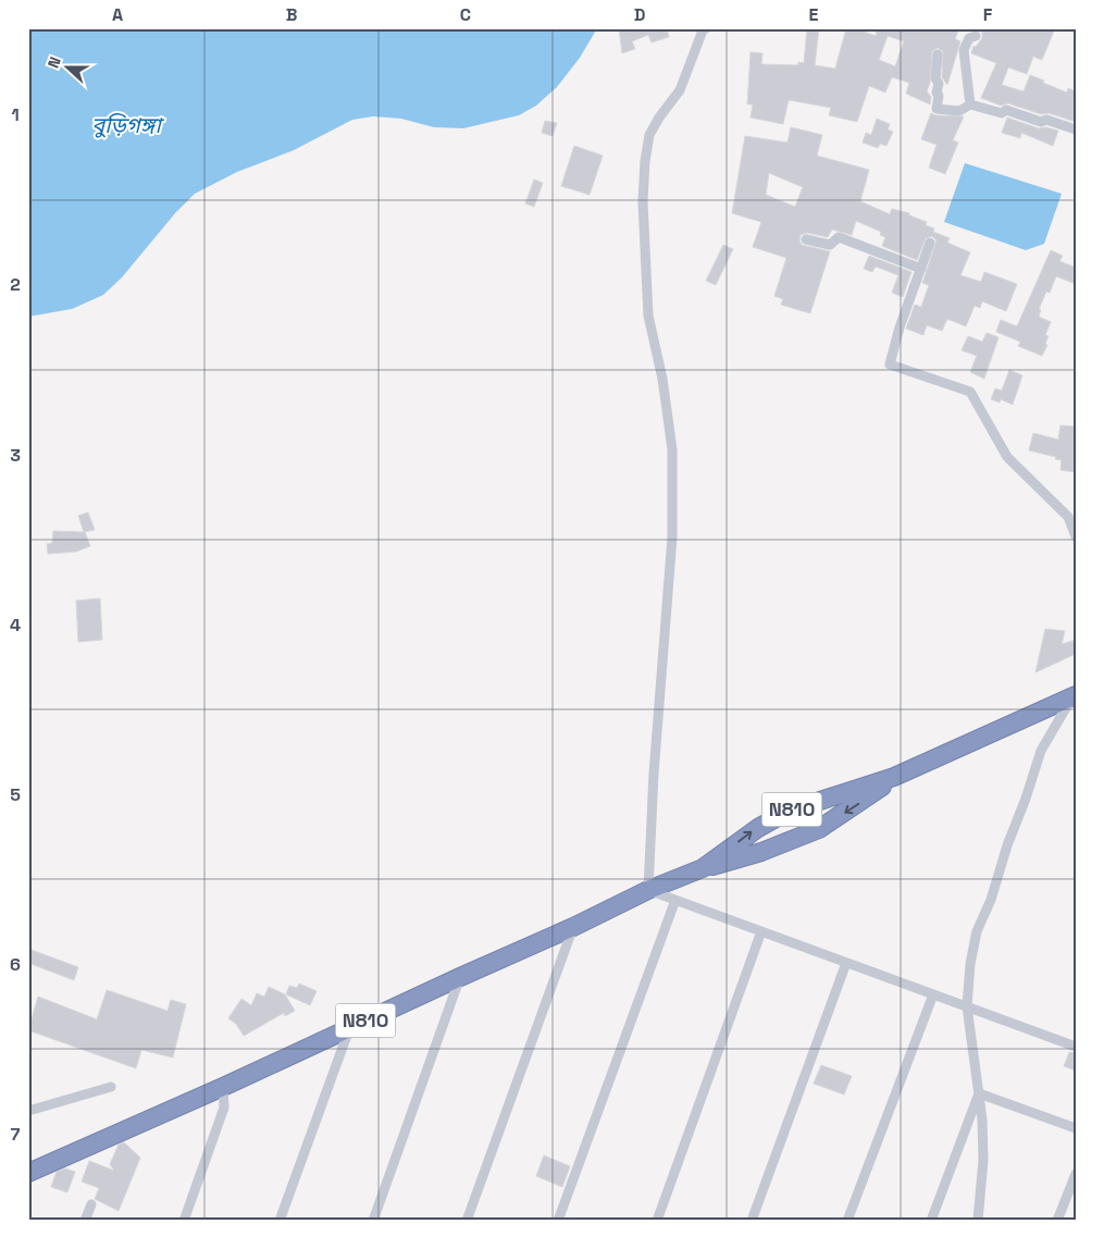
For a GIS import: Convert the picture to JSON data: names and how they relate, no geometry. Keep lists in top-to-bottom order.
{
  "streets": {
    "highway": ["N810"]
  },
  "water": ["বুড়িগঙ্গা"],
  "north": "left",
  "grid": {
    "columns": [
      "A",
      "B",
      "C",
      "D",
      "E",
      "F"
    ],
    "rows": [
      "1",
      "2",
      "3",
      "4",
      "5",
      "6",
      "7"
    ]
  }
}
